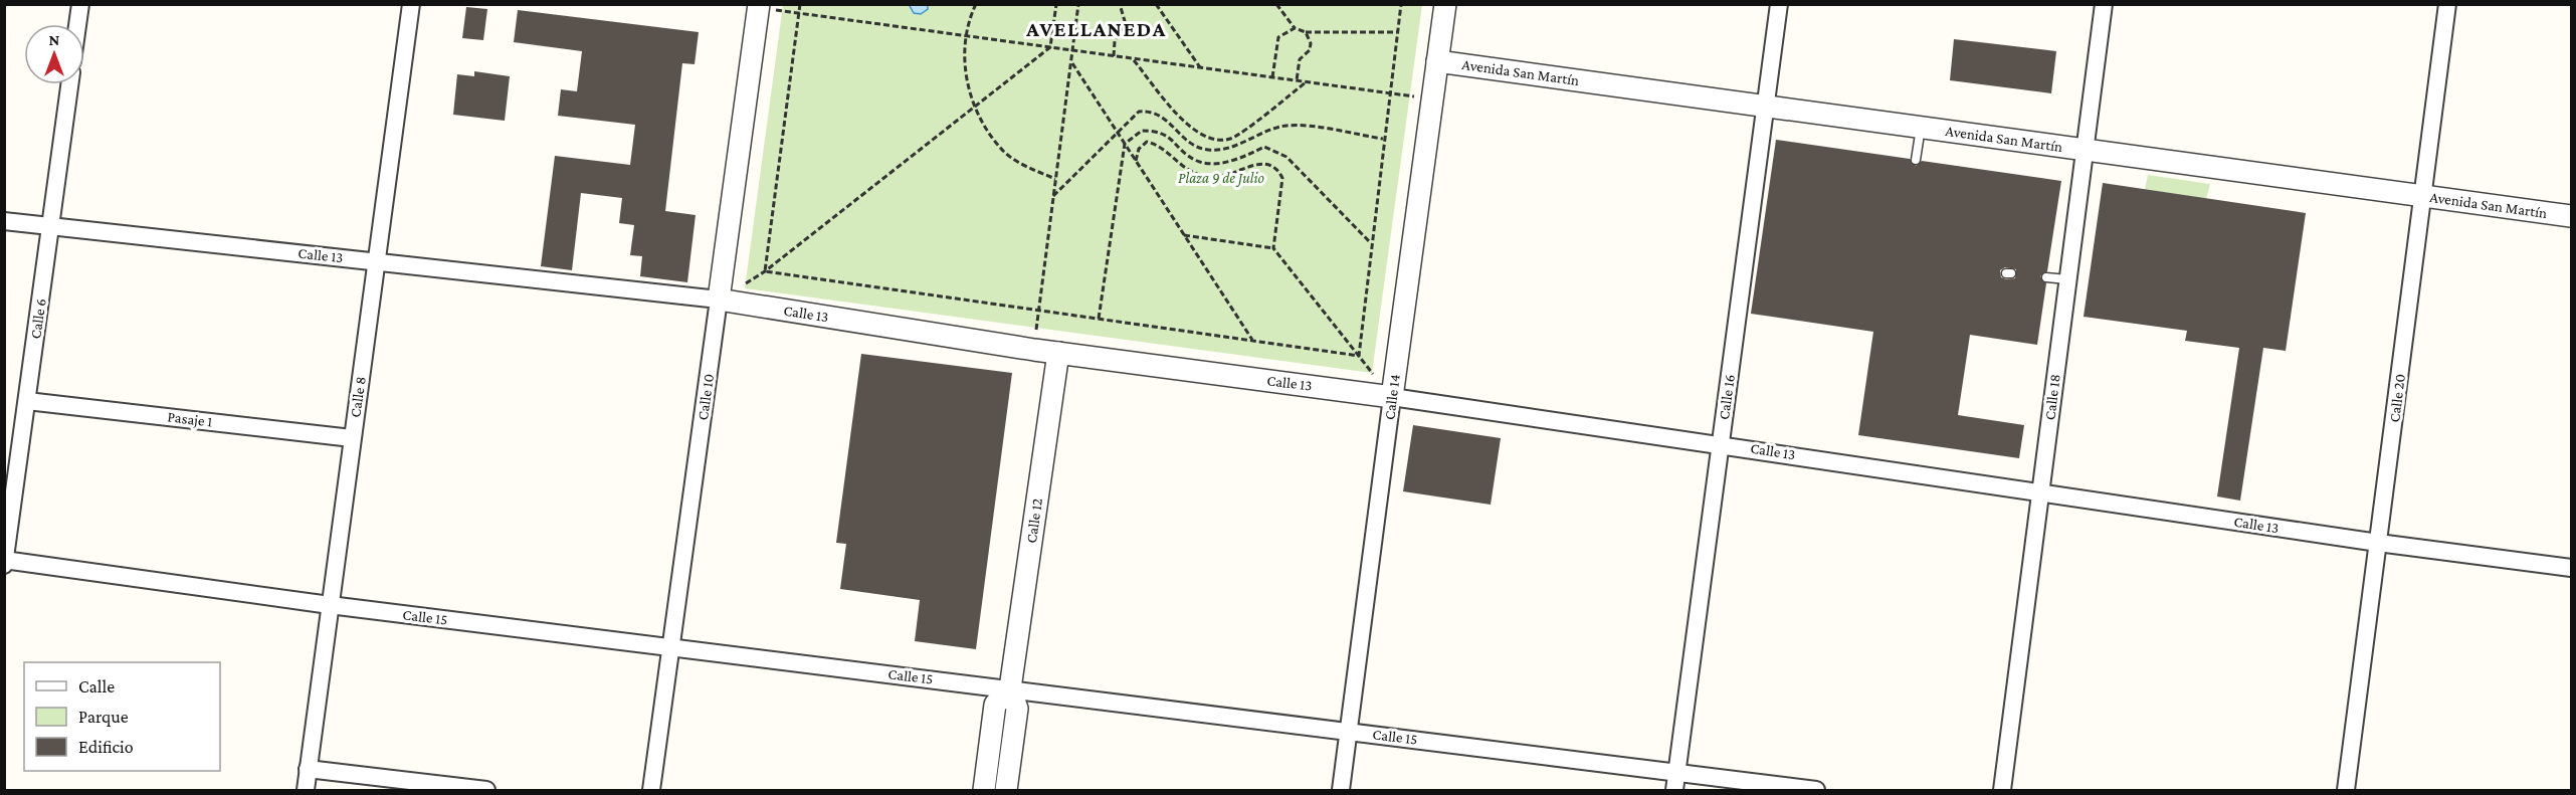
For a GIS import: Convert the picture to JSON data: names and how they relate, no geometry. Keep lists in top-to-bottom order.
{
  "streets": {
    "street": [
      "Avenida San Martín",
      "Calle 13",
      "Calle 6",
      "Calle 8",
      "Calle 10",
      "Calle 14",
      "Calle 16",
      "Calle 18",
      "Calle 20",
      "Pasaje 1",
      "Calle 12",
      "Calle 15"
    ]
  },
  "crossings": [
    ["Avenida San Martín", "Calle 14"],
    ["Avenida San Martín", "Calle 16"],
    ["Avenida San Martín", "Calle 18"],
    ["Avenida San Martín", "Calle 20"],
    ["Calle 13", "Calle 6"],
    ["Calle 13", "Calle 8"],
    ["Calle 13", "Calle 10"],
    ["Calle 13", "Calle 14"],
    ["Calle 13", "Calle 16"],
    ["Calle 13", "Calle 18"],
    ["Calle 13", "Calle 20"],
    ["Calle 13", "Calle 12"],
    ["Calle 6", "Pasaje 1"],
    ["Calle 6", "Calle 15"],
    ["Calle 8", "Pasaje 1"],
    ["Calle 8", "Calle 15"],
    ["Calle 10", "Calle 15"],
    ["Calle 14", "Calle 15"],
    ["Calle 16", "Calle 15"],
    ["Calle 12", "Calle 15"]
  ],
  "districts": ["AVELLANEDA"],
  "parks": ["Plaza 9 de Julio"],
  "legend": ["Calle", "Parque", "Edificio"],
  "north": "top"
}
